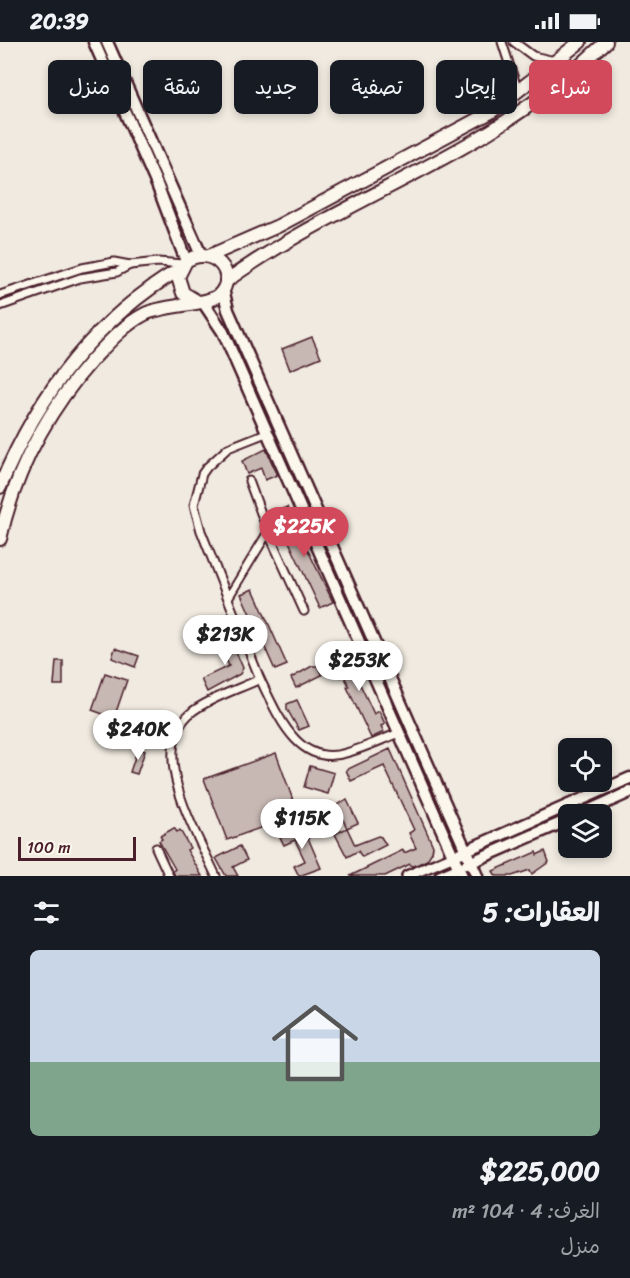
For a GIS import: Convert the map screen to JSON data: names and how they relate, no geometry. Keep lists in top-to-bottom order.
{
  "scale_bar": "100 m",
  "page": {
    "status": "20:39",
    "chip": [
      "شراء",
      "إيجار",
      "تصفية",
      "جديد",
      "شقة",
      "منزل"
    ],
    "price": [
      "$225K",
      "$213K",
      "$253K",
      "$240K",
      "$115K"
    ],
    "scale": "100 m",
    "heading": "العقارات: 5",
    "list": [
      {
        "name": "$225,000",
        "note": "الغرف: 4 · 104 m² · منزل"
      }
    ]
  }
}
